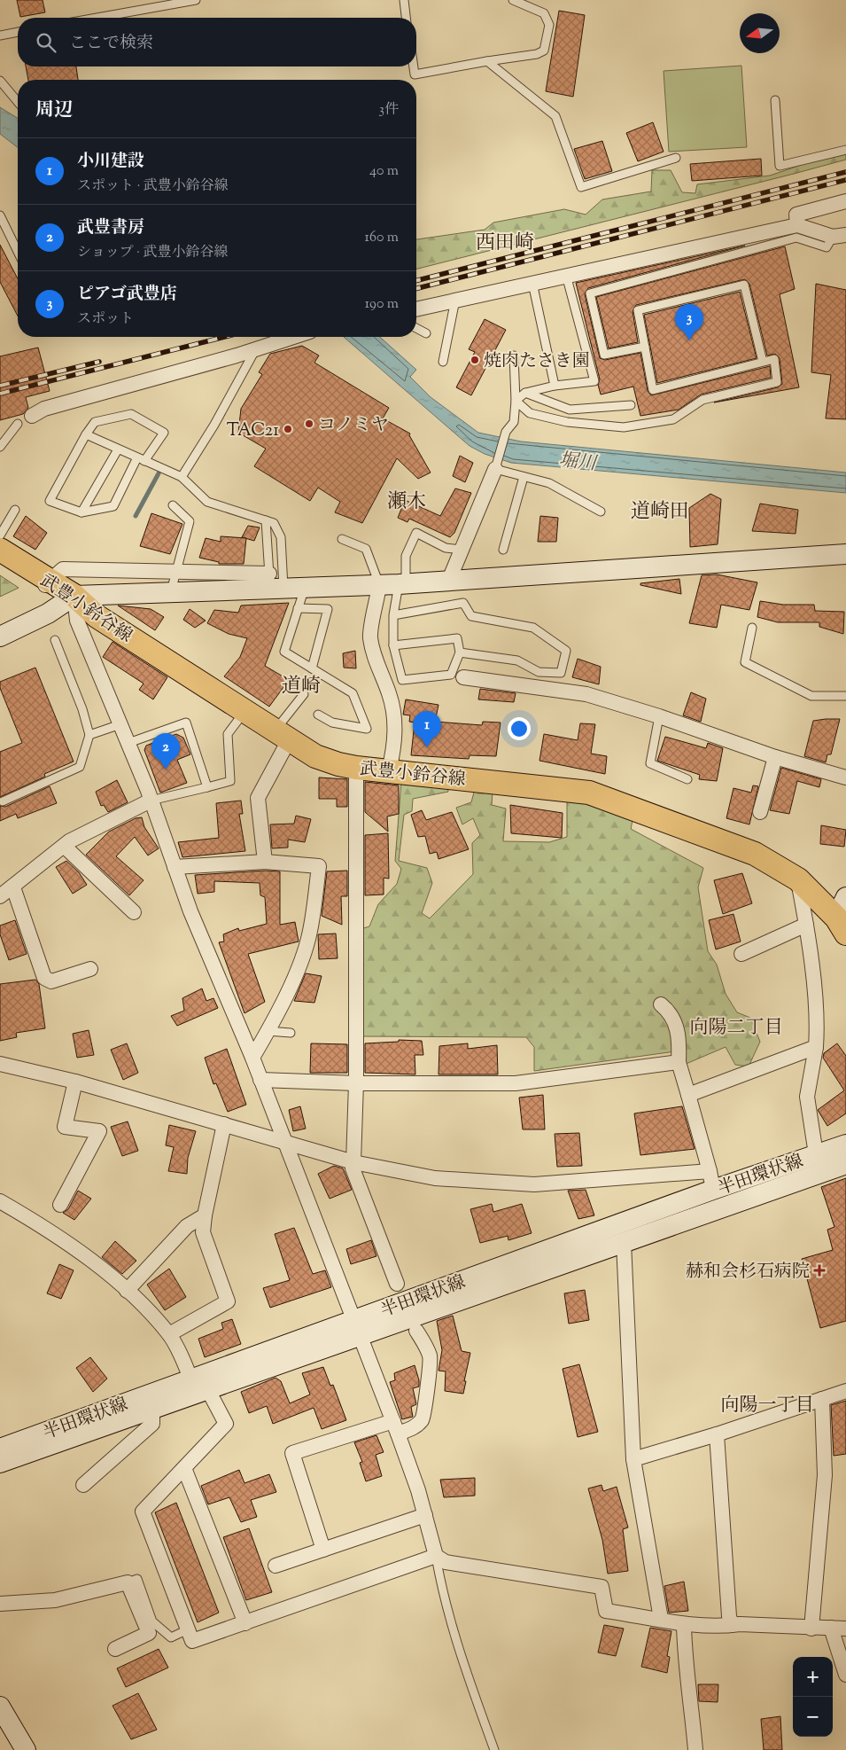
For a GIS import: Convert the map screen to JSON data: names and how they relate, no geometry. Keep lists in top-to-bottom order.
{
  "streets": {
    "main road": ["武豊小鈴谷線", "半田環状線"]
  },
  "districts": [
    "西田崎",
    "瀬木",
    "道崎田",
    "道崎",
    "向陽二丁目",
    "向陽一丁目"
  ],
  "water": ["堀川"],
  "places": {
    "other": ["焼肉たさき園", "コノミヤ", "TAC21"],
    "health": ["赫和会杉石病院"]
  },
  "north": "left",
  "page": {
    "search": "ここで検索",
    "heading": ["周辺", "3件"],
    "list": [
      {
        "mark": "1",
        "name": "小川建設",
        "note": "スポット · 武豊小鈴谷線",
        "value": "40 m"
      },
      {
        "mark": "2",
        "name": "武豊書房",
        "note": "ショップ · 武豊小鈴谷線",
        "value": "160 m"
      },
      {
        "mark": "3",
        "name": "ピアゴ武豊店",
        "note": "スポット",
        "value": "190 m"
      }
    ],
    "pins": ["3", "1", "2"],
    "map_buttons": ["+", "−"]
  }
}
